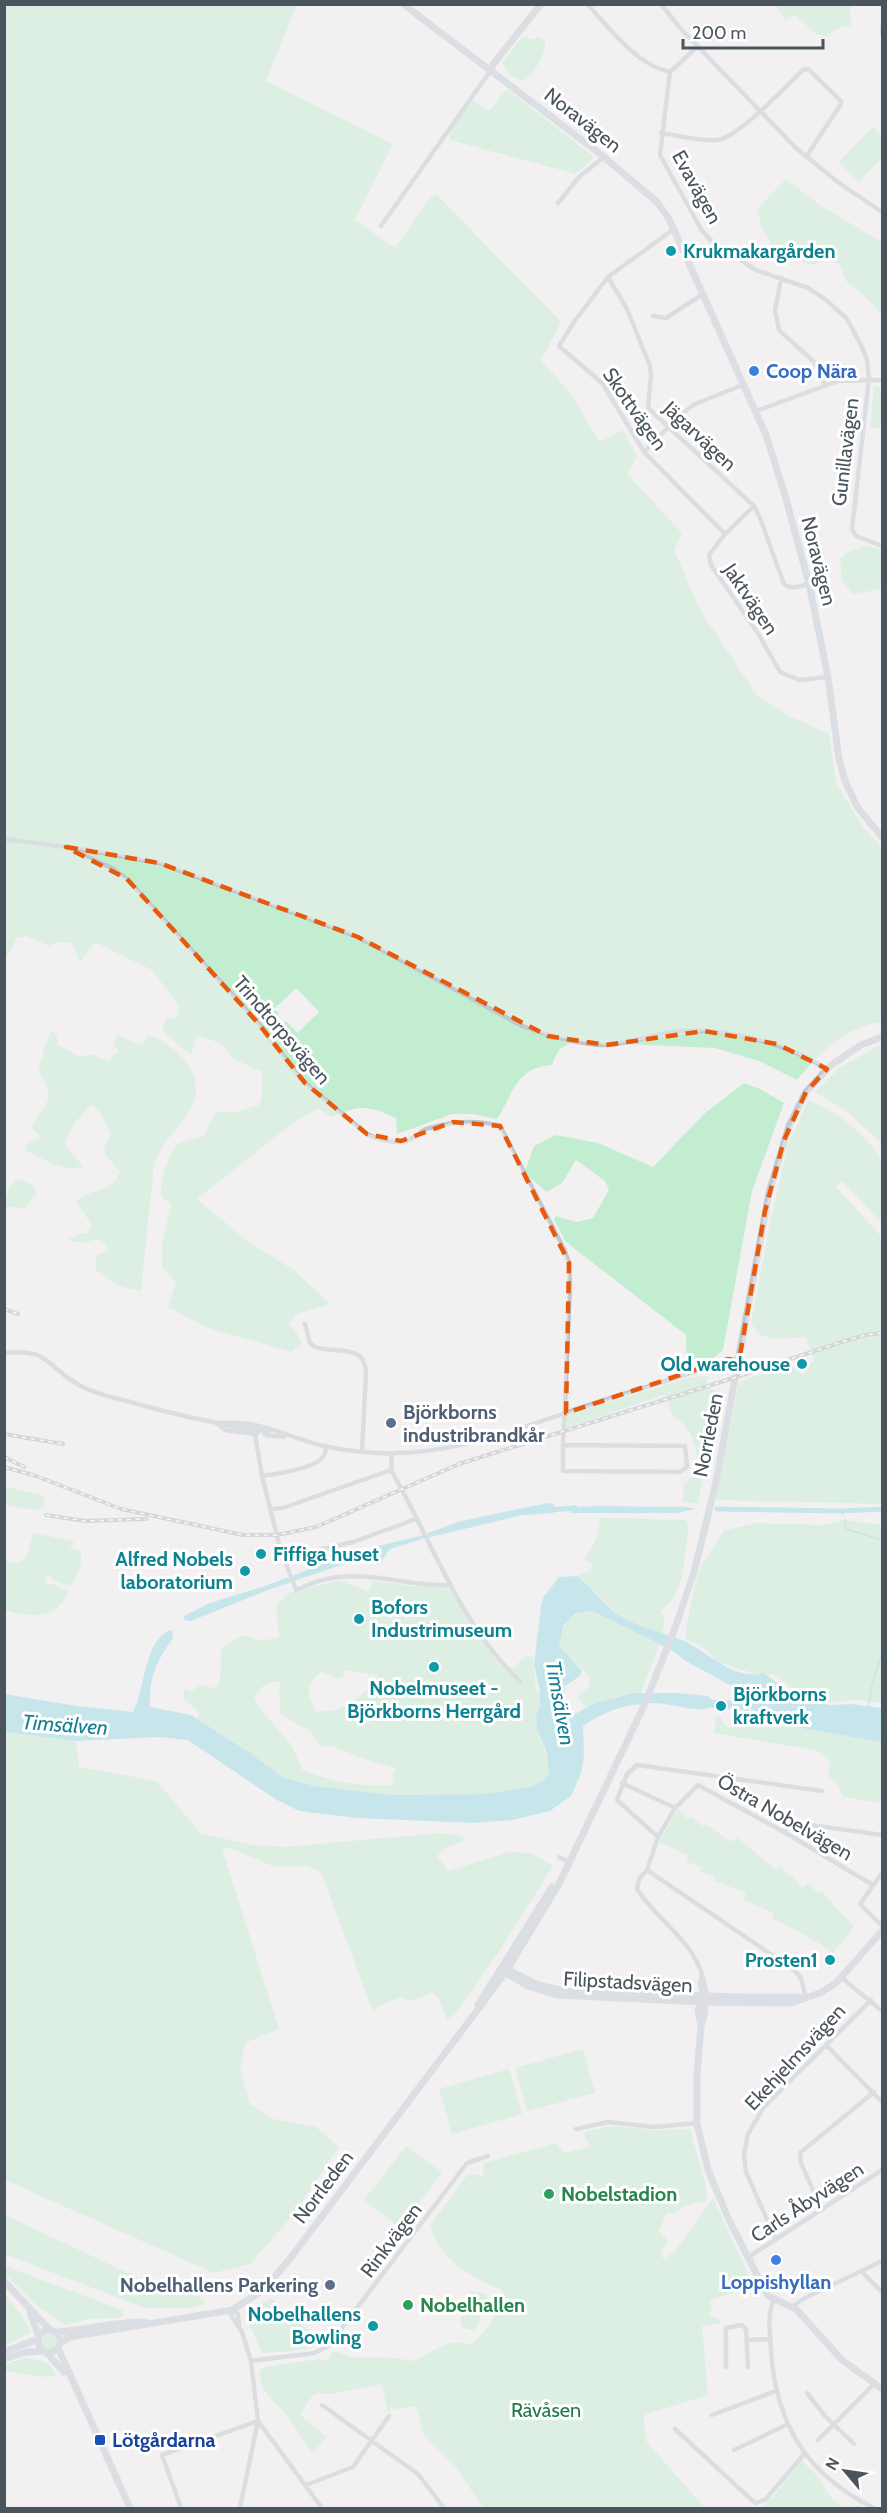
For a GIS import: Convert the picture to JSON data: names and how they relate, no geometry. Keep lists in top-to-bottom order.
{
  "streets": {
    "street": [
      "Noravägen",
      "Evavägen",
      "Skottvägen",
      "Jägarvägen",
      "Gunillavägen",
      "Jaktvägen",
      "Trindtorpsvägen",
      "Norrleden",
      "Östra Nobelvägen",
      "Filipstadsvägen",
      "Ekehjelmsvägen",
      "Carls Åbyvägen",
      "Rinkvägen"
    ]
  },
  "crossings": [
    ["Noravägen", "Skottvägen"],
    ["Noravägen", "Jägarvägen"],
    ["Noravägen", "Jaktvägen"],
    ["Evavägen", "Gunillavägen"],
    ["Skottvägen", "Jägarvägen"],
    ["Skottvägen", "Jaktvägen"],
    ["Jägarvägen", "Jaktvägen"],
    ["Norrleden", "Filipstadsvägen"],
    ["Östra Nobelvägen", "Filipstadsvägen"],
    ["Ekehjelmsvägen", "Carls Åbyvägen"]
  ],
  "water": ["Timsälven"],
  "parks": ["Rävåsen"],
  "places": {
    "other": [
      "Krukmakargården",
      "Coop Nära",
      "Old warehouse",
      "Björkborns industribrandkår",
      "Fiffiga huset",
      "Alfred Nobels laboratorium",
      "Bofors Industrimuseum",
      "Nobelmuseet - Björkborns Herrgård",
      "Björkborns kraftverk",
      "Prosten1",
      "Nobelstadion",
      "Loppishyllan",
      "Nobelhallens Parkering",
      "Nobelhallen",
      "Nobelhallens Bowling"
    ],
    "transit": ["Lötgårdarna"]
  },
  "scale_bar": "200 m",
  "north": "top left"
}
